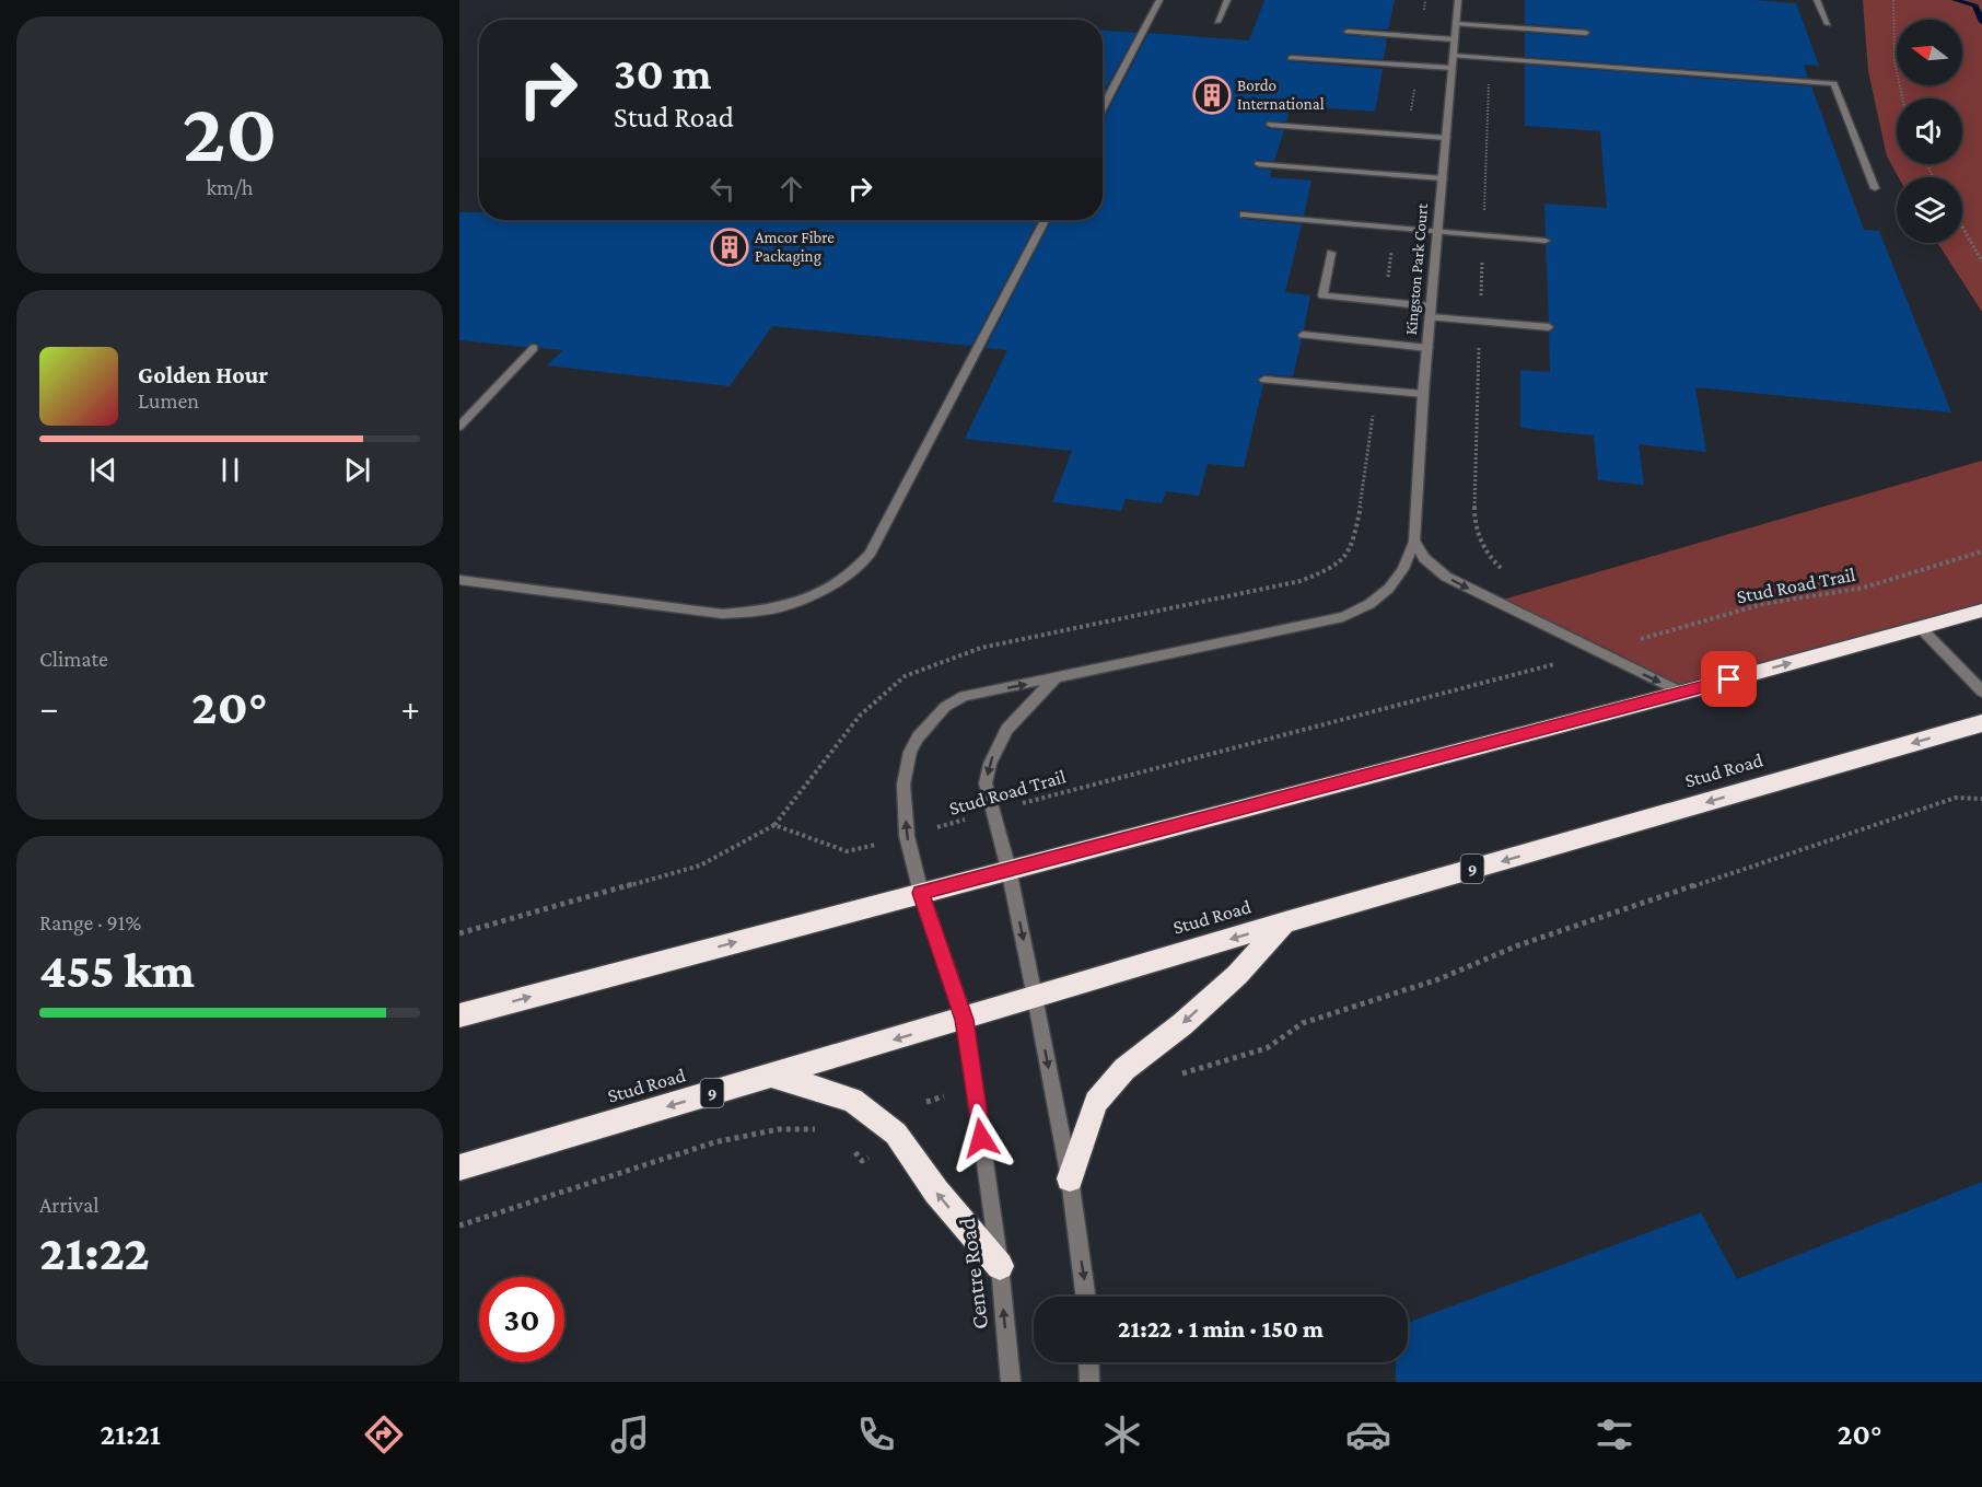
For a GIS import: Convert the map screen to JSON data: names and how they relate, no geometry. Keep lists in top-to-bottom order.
{
  "streets": {
    "highway": ["Stud Road", "9"],
    "street": ["Kingston Park Court", "Centre Road"],
    "path": ["Stud Road Trail"]
  },
  "crossings": [
    ["Kingston Park Court", "Stud Road Trail"],
    ["Kingston Park Court", "Centre Road"],
    ["Stud Road", "Centre Road"]
  ],
  "places": {
    "building": ["Bordo International", "Amcor Fibre Packaging"]
  },
  "north": "left",
  "page": {
    "tile": [
      ["20", "km/h"],
      "Climate",
      ["Range · 91%", "455 km"],
      ["Arrival", "21:22"]
    ],
    "turn": ["30 m", "Stud Road"],
    "song": ["Golden Hour", "Lumen"],
    "heat": ["−", "20°", "+"],
    "limit": "30",
    "trip": "21:22 · 1 min · 150 m",
    "tabs": ["21:21", "20°"]
  }
}
